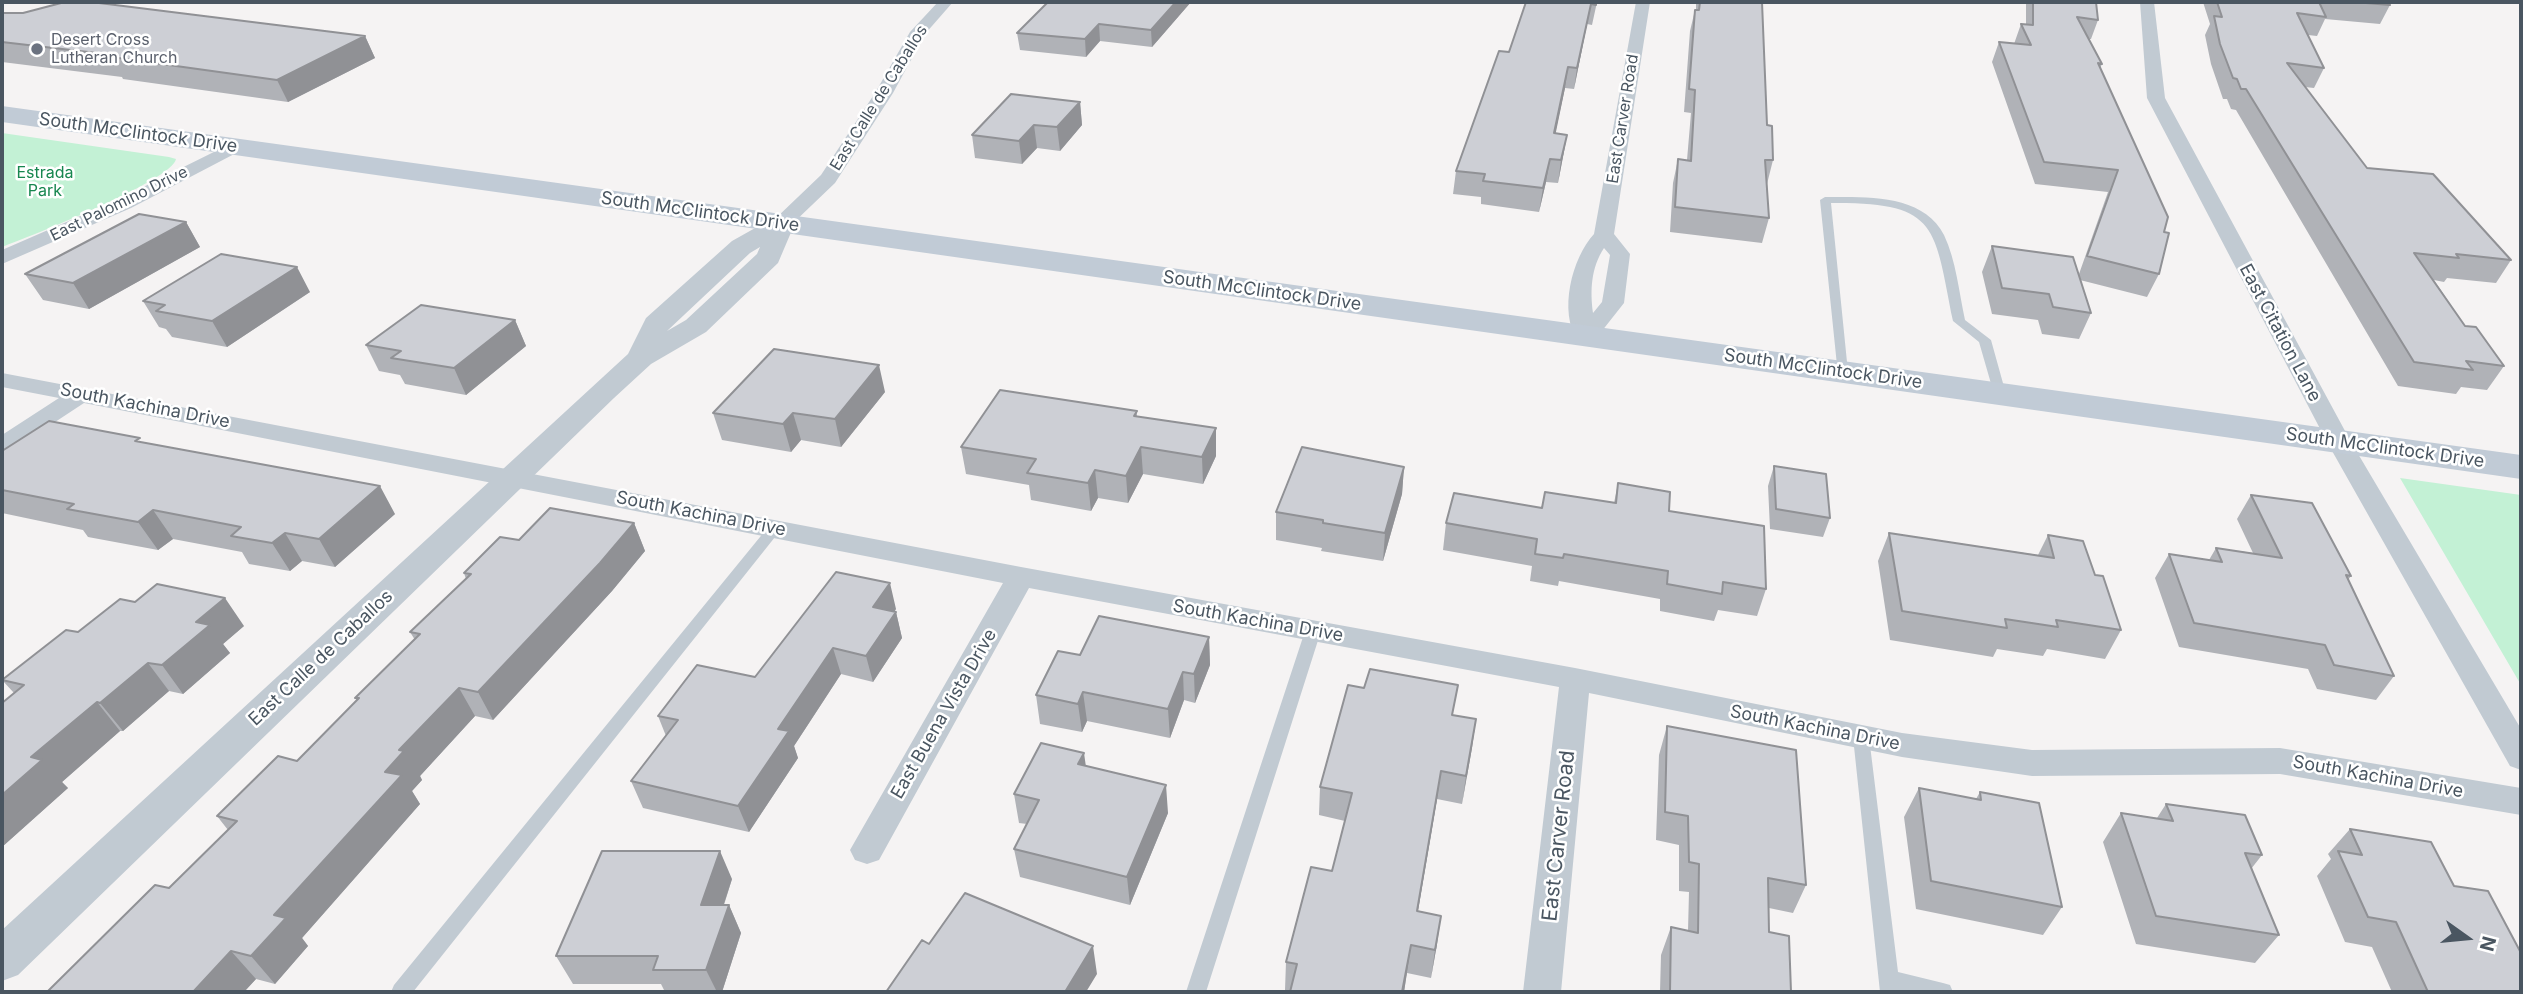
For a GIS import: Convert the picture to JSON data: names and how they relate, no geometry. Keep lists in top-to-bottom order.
{
  "streets": {
    "main road": ["South McClintock Drive"],
    "street": [
      "East Calle de Caballos",
      "East Carver Road",
      "East Palomino Drive",
      "East Citation Lane",
      "South Kachina Drive",
      "East Buena Vista Drive"
    ]
  },
  "crossings": [
    ["East Calle de Caballos", "South McClintock Drive"],
    ["East Calle de Caballos", "South Kachina Drive"],
    ["East Carver Road", "South McClintock Drive"],
    ["East Carver Road", "South Kachina Drive"],
    ["South McClintock Drive", "East Palomino Drive"],
    ["South McClintock Drive", "East Citation Lane"],
    ["South Kachina Drive", "East Buena Vista Drive"]
  ],
  "parks": ["Estrada Park"],
  "places": ["Desert Cross Lutheran Church"],
  "north": "right"
}
